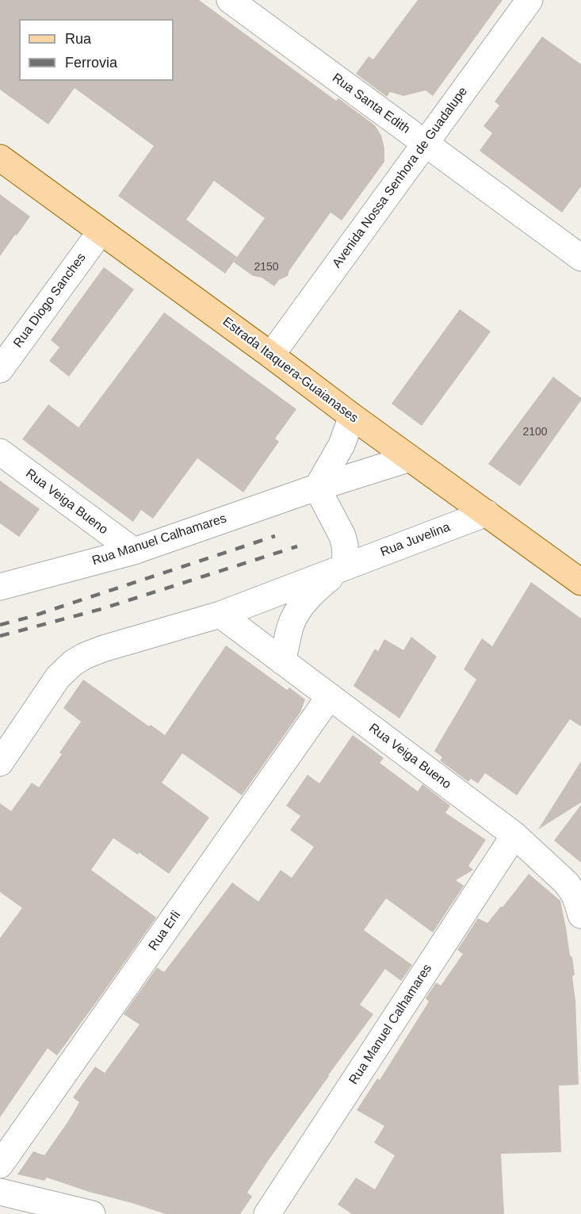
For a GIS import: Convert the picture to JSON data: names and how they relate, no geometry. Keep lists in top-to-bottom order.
{
  "streets": {
    "main road": ["Estrada Itaquera-Guaianases"],
    "street": [
      "Rua Santa Edith",
      "Avenida Nossa Senhora de Guadalupe",
      "Rua Diogo Sanches",
      "Rua Veiga Bueno",
      "Rua Manuel Calhamares",
      "Rua Juvelina",
      "Rua Erli"
    ]
  },
  "crossings": [
    ["Rua Santa Edith", "Avenida Nossa Senhora de Guadalupe"],
    ["Avenida Nossa Senhora de Guadalupe", "Estrada Itaquera-Guaianases"],
    ["Rua Diogo Sanches", "Estrada Itaquera-Guaianases"],
    ["Estrada Itaquera-Guaianases", "Rua Manuel Calhamares"],
    ["Estrada Itaquera-Guaianases", "Rua Juvelina"],
    ["Rua Veiga Bueno", "Rua Manuel Calhamares"],
    ["Rua Veiga Bueno", "Rua Juvelina"],
    ["Rua Veiga Bueno", "Rua Erli"]
  ],
  "house_numbers": ["2150", "2100"],
  "legend": ["Rua", "Ferrovia"]
}
